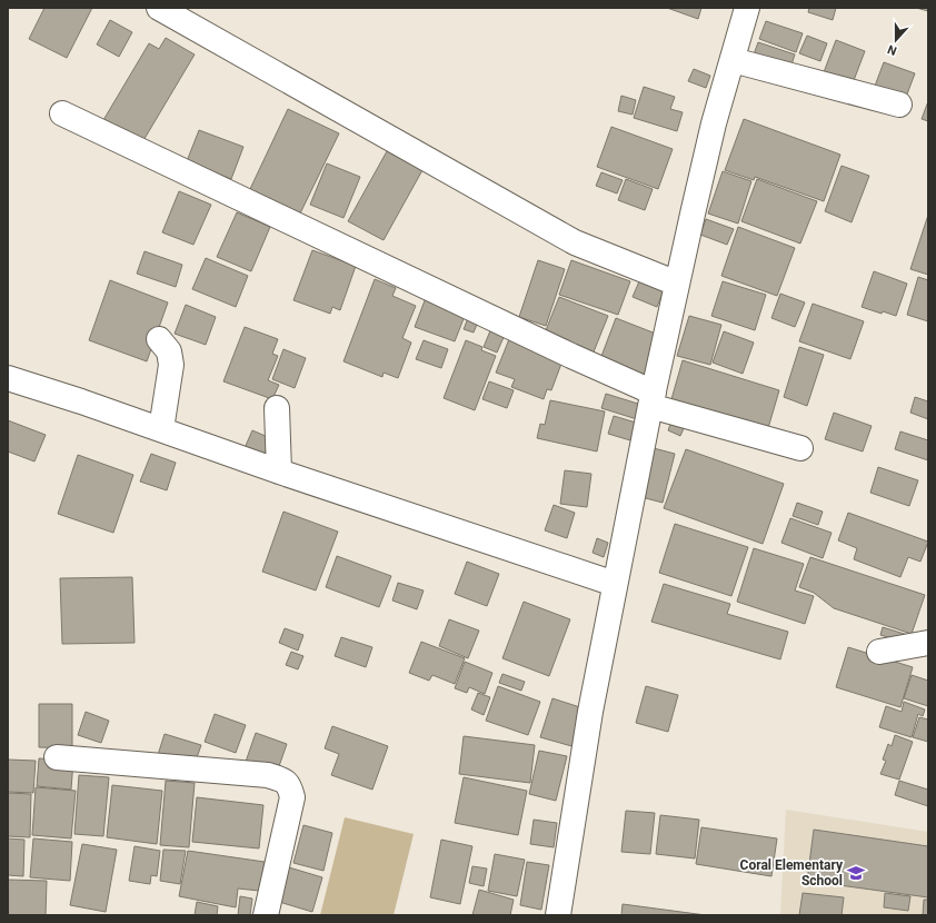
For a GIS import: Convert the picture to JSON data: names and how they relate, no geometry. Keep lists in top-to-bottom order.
{
  "places": {
    "school or university": ["Coral Elementary School"]
  },
  "north": "bottom"
}
